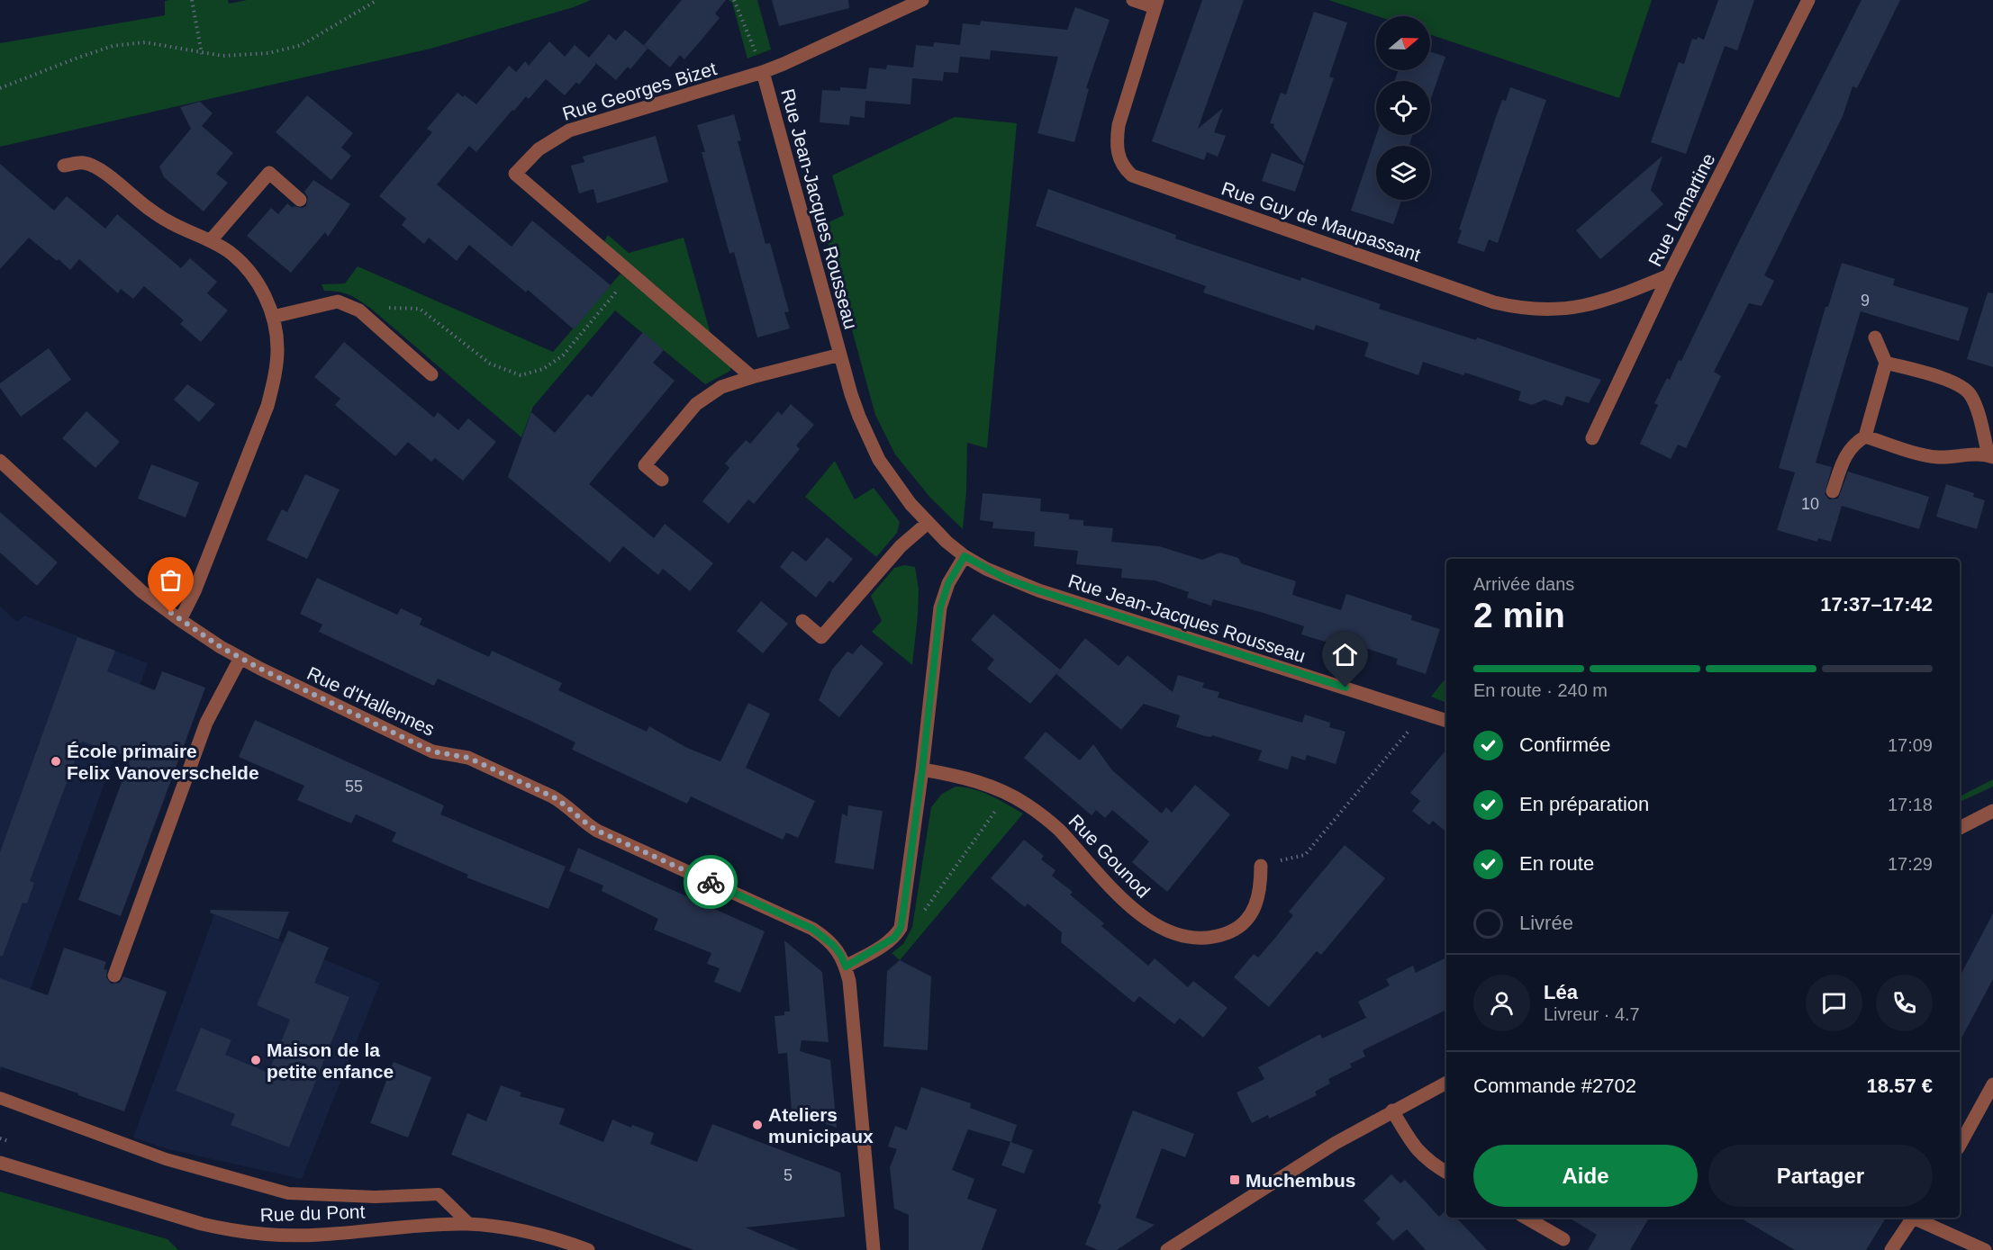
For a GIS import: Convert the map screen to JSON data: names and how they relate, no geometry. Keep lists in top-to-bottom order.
{
  "streets": {
    "street": [
      "Rue Georges Bizet",
      "Rue Jean-Jacques Rousseau",
      "Rue Lamartine",
      "Rue Guy de Maupassant",
      "Rue d'Hallennes",
      "Rue Gounod",
      "Rue du Pont"
    ]
  },
  "crossings": [
    ["Rue Georges Bizet", "Rue Jean-Jacques Rousseau"],
    ["Rue Lamartine", "Rue Guy de Maupassant"]
  ],
  "places": {
    "other": ["École primaire Felix Vanoverschelde", "Maison de la petite enfance", "Ateliers municipaux"],
    "transit": ["Muchembus"]
  },
  "house_numbers": [
    "9",
    "10",
    "55",
    "5"
  ],
  "north": "right",
  "page": {
    "heading": ["2 min", "Arrivée dans", "17:37–17:42"],
    "panel": [
      "Léa",
      "Livreur · 4.7",
      "Commande #2702",
      "18.57 €"
    ],
    "bar": "En route · 240 m",
    "list": [
      ["Confirmée", "17:09"],
      ["En préparation", "17:18"],
      ["En route", "17:29"],
      "Livrée"
    ],
    "buttons": ["Aide", "Partager"]
  }
}
